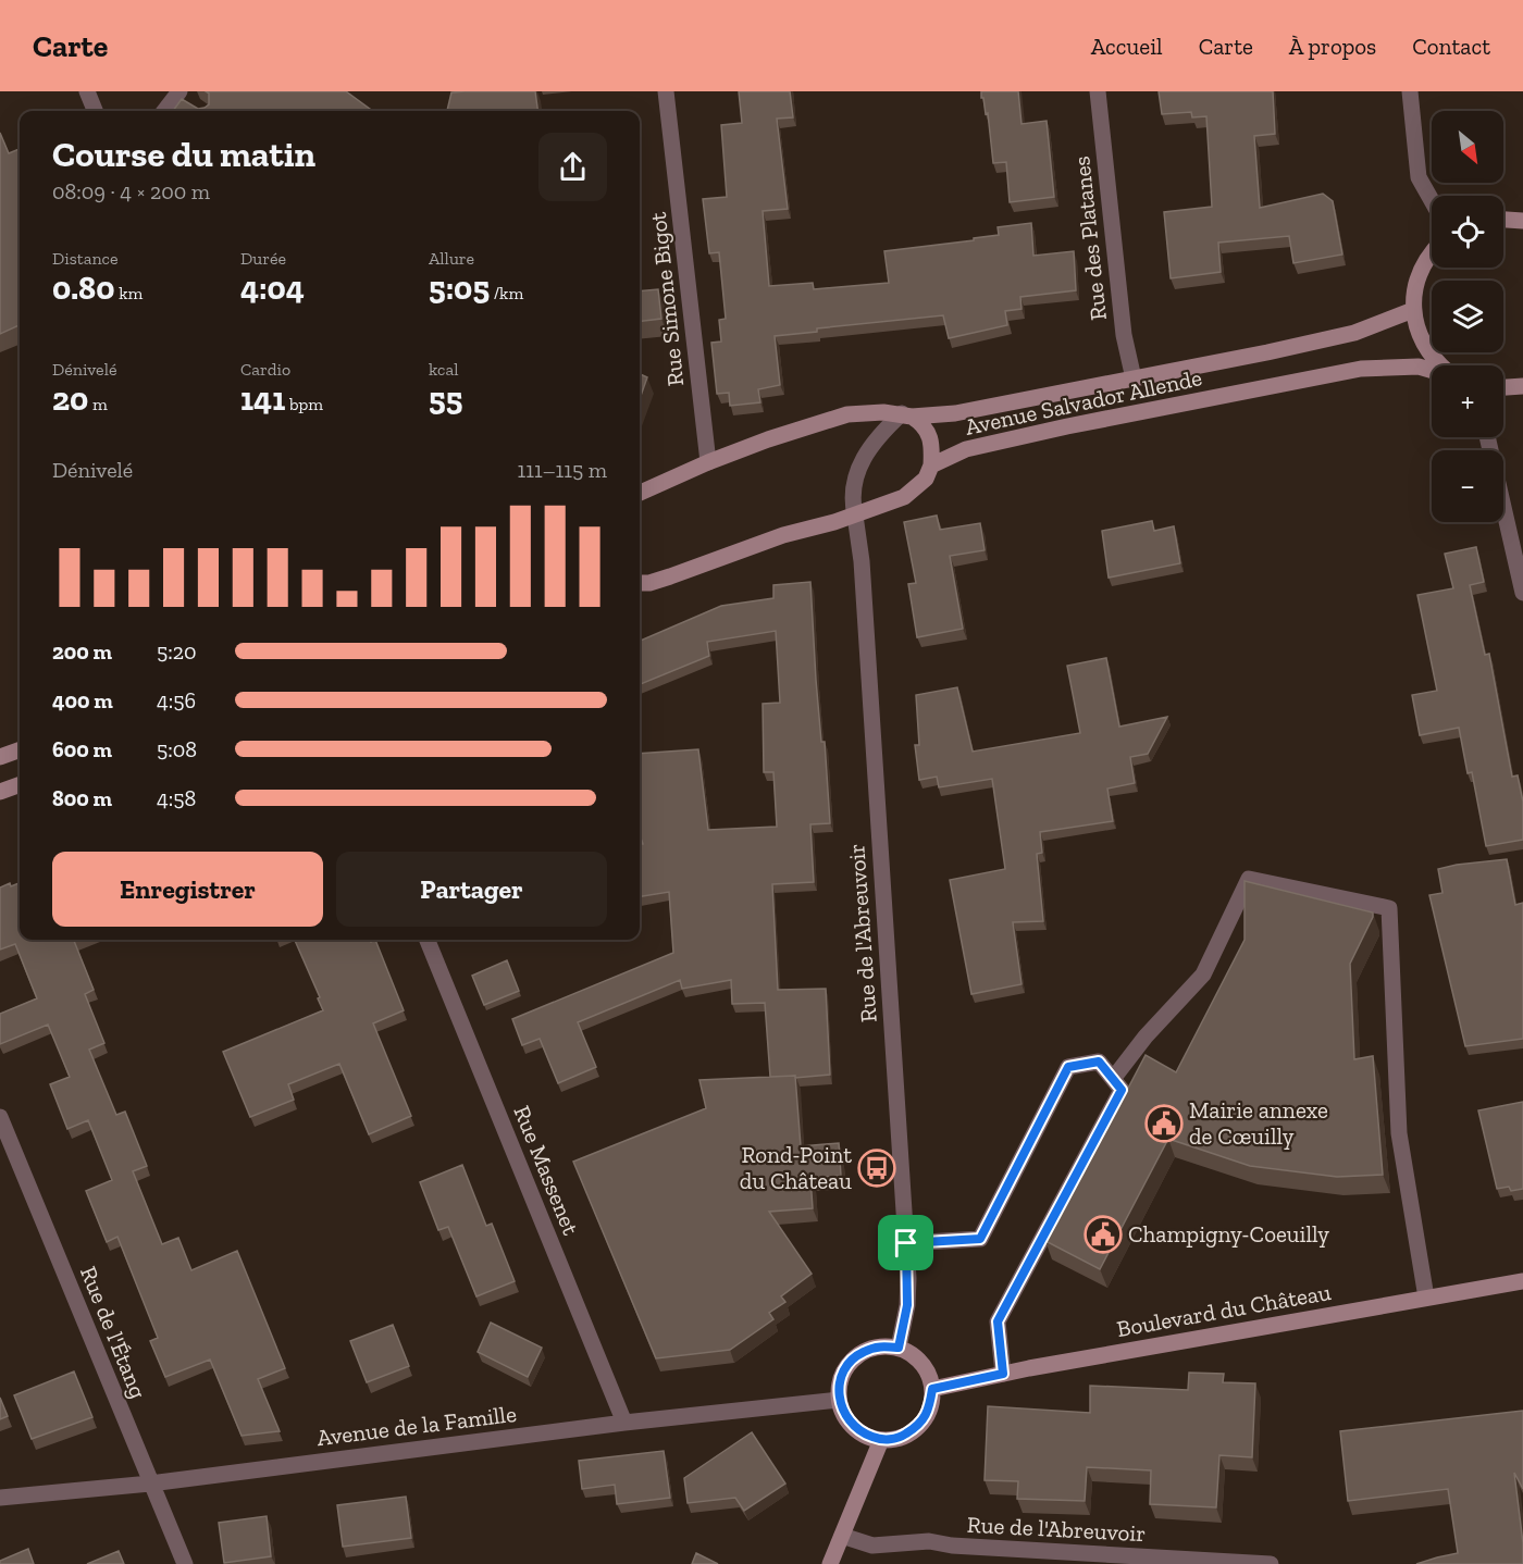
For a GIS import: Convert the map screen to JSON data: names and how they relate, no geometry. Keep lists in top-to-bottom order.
{
  "streets": {
    "main road": ["Avenue Salvador Allende", "Boulevard du Château"],
    "street": [
      "Rue des Platanes",
      "Rue Simone Bigot",
      "Rue de l'Abreuvoir",
      "Rue Massenet",
      "Rue de l'Étang",
      "Avenue de la Famille"
    ]
  },
  "crossings": [
    ["Rue des Platanes", "Avenue Salvador Allende"],
    ["Rue Simone Bigot", "Avenue Salvador Allende"],
    ["Avenue Salvador Allende", "Rue de l'Abreuvoir"],
    ["Rue de l'Abreuvoir", "Boulevard du Château"],
    ["Rue de l'Abreuvoir", "Avenue de la Famille"],
    ["Rue Massenet", "Avenue de la Famille"],
    ["Boulevard du Château", "Avenue de la Famille"],
    ["Rue de l'Étang", "Avenue de la Famille"]
  ],
  "places": {
    "public building": ["Mairie annexe de Cœuilly", "Champigny-Coeuilly"],
    "bus stop": ["Rond-Point du Château"]
  },
  "north": "bottom right",
  "page": {
    "header": "Carte",
    "nav": [
      "Accueil",
      "Carte",
      "À propos",
      "Contact"
    ],
    "map_buttons": ["+", "−"],
    "heading": ["Course du matin", "08:09 · 4 × 200 m"],
    "stats": [
      ["Distance", "0.80 km"],
      ["Durée", "4:04"],
      ["Allure", "5:05 /km"],
      ["Dénivelé", "20 m"],
      ["Cardio", "141 bpm"],
      ["kcal", "55"]
    ],
    "chart": ["Dénivelé", "111–115 m"],
    "list": [
      {
        "name": "200 m",
        "note": "5:20"
      },
      {
        "name": "400 m",
        "note": "4:56"
      },
      {
        "name": "600 m",
        "note": "5:08"
      },
      {
        "name": "800 m",
        "note": "4:58"
      }
    ],
    "buttons": ["Enregistrer", "Partager"]
  }
}
